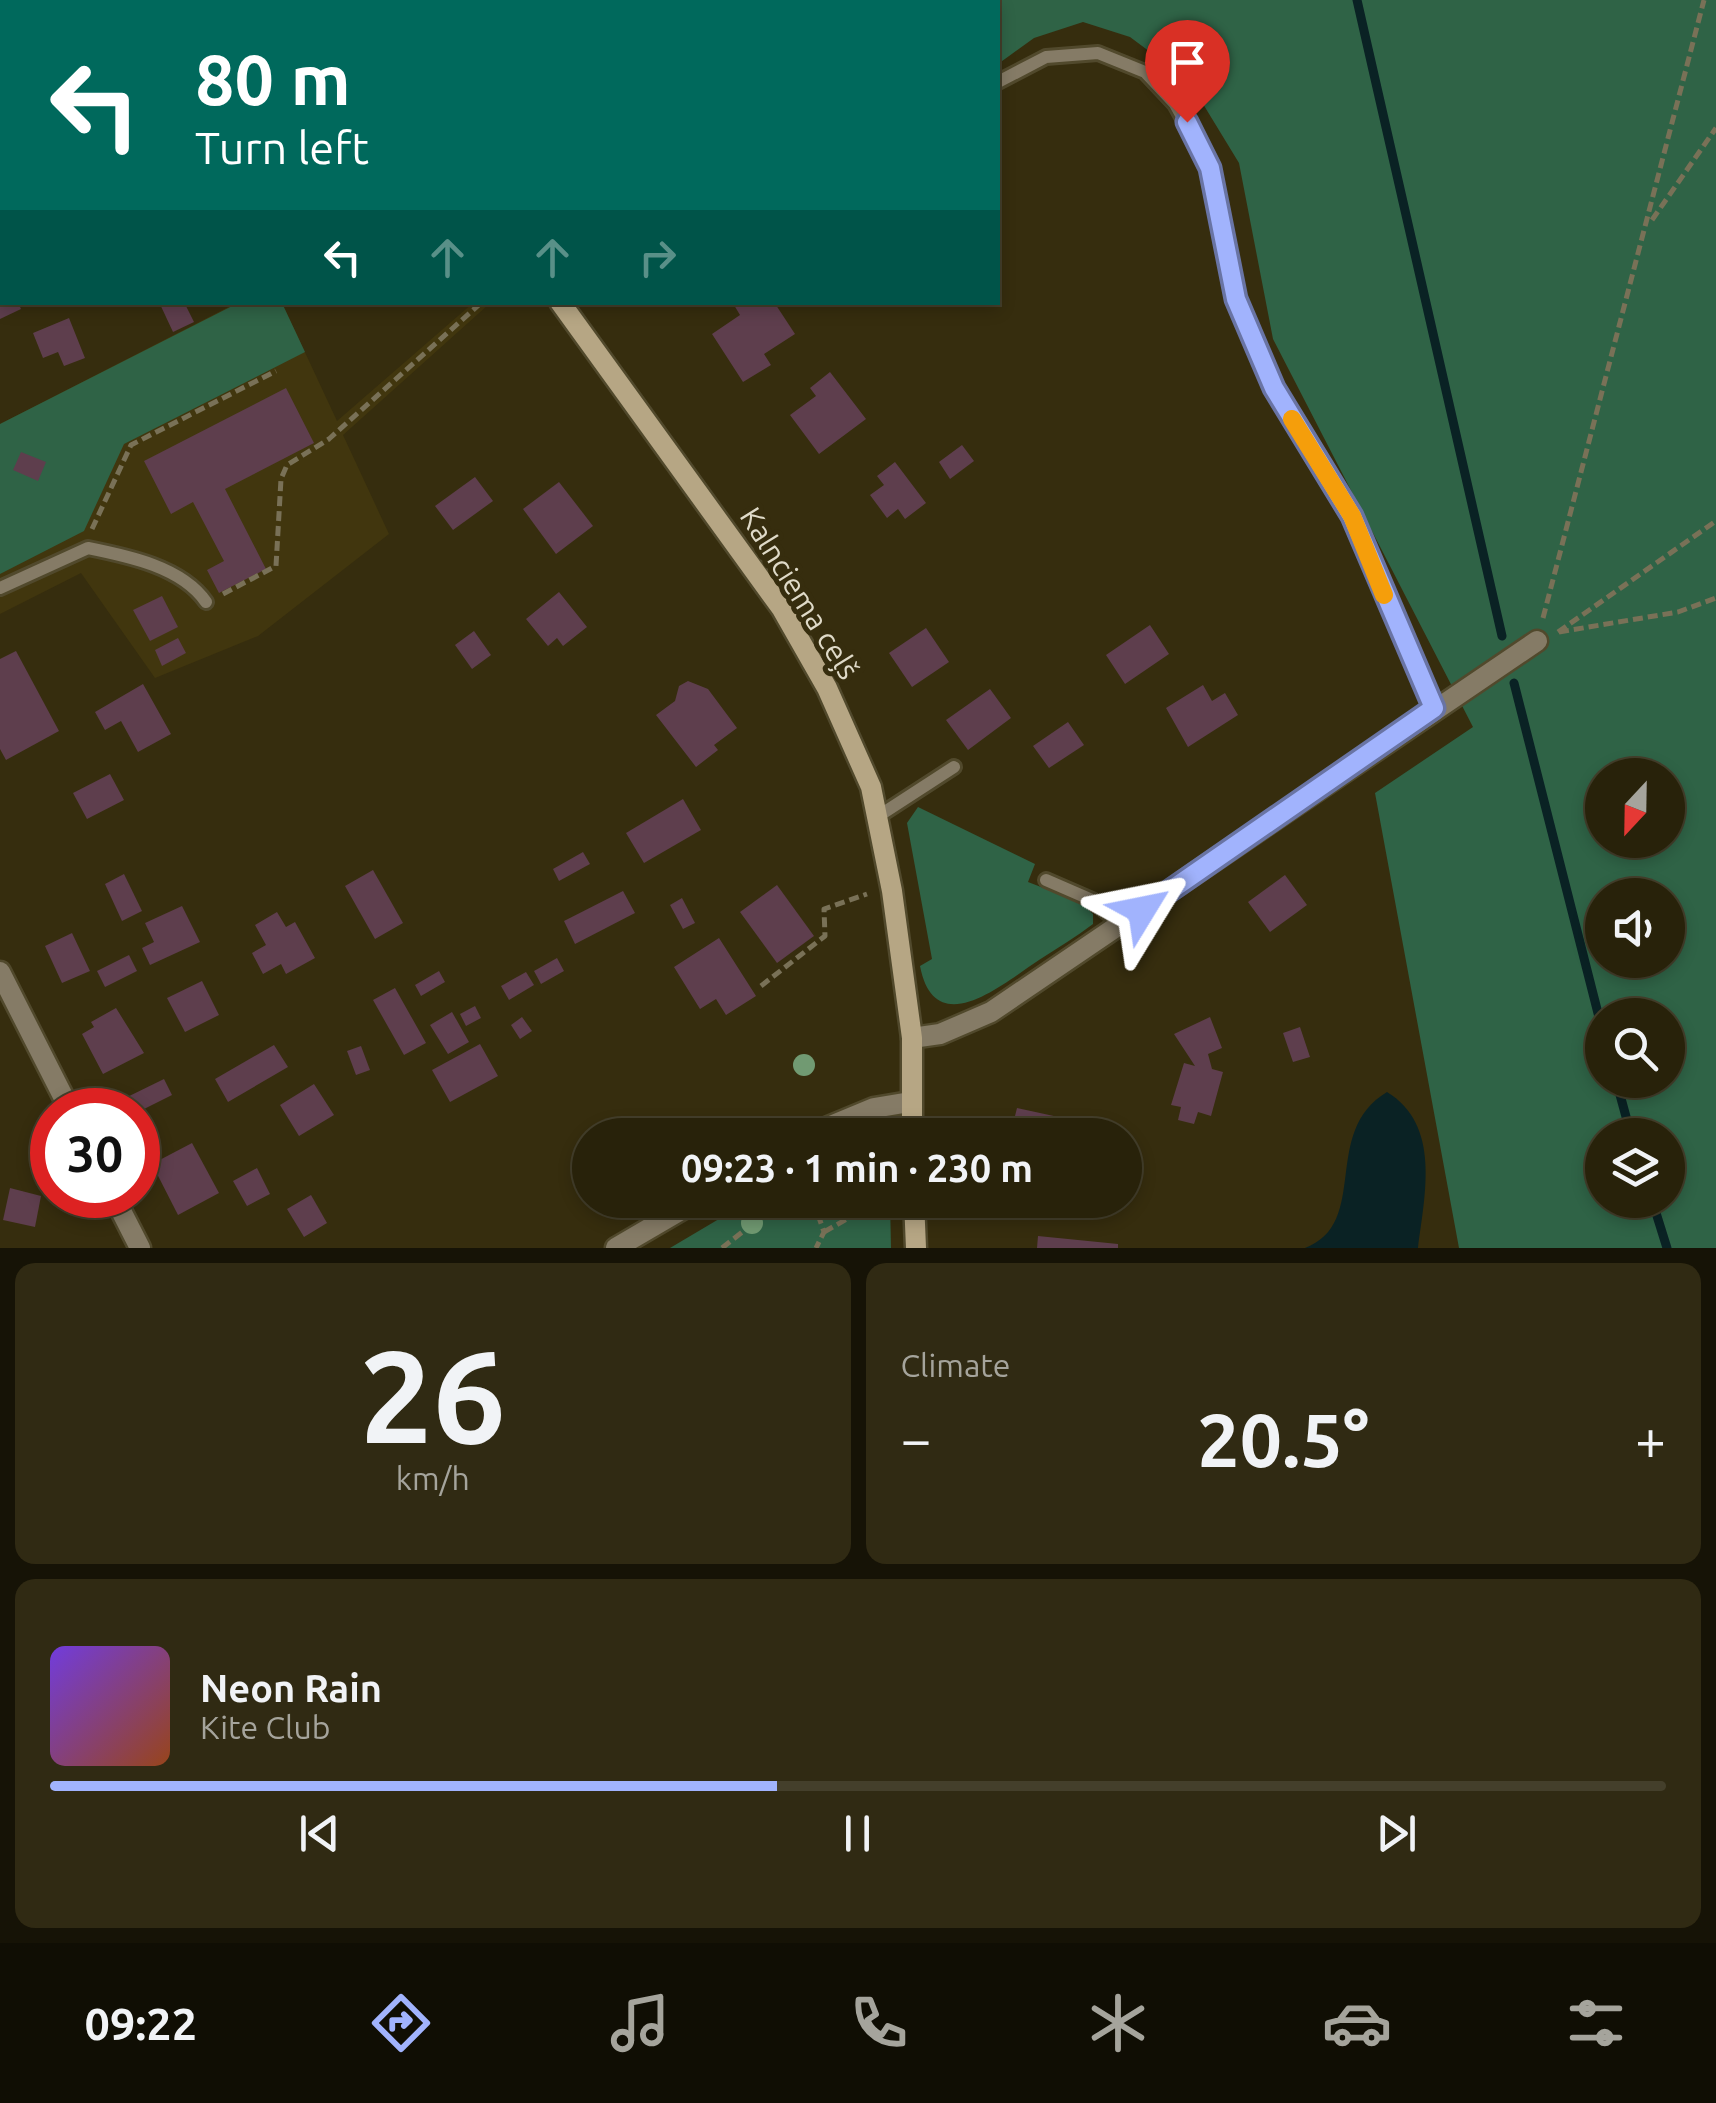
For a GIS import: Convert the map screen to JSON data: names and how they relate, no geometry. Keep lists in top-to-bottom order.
{
  "streets": {
    "main road": ["Kalnciema ceļš"]
  },
  "north": "bottom",
  "page": {
    "turn": ["80 m", "Turn left"],
    "limit": "30",
    "trip": "09:23 · 1 min · 230 m",
    "tile": [
      ["26", "km/h"],
      "Climate"
    ],
    "heat": ["−", "20.5°", "+"],
    "song": ["Neon Rain", "Kite Club"],
    "tabs": "09:22"
  }
}
